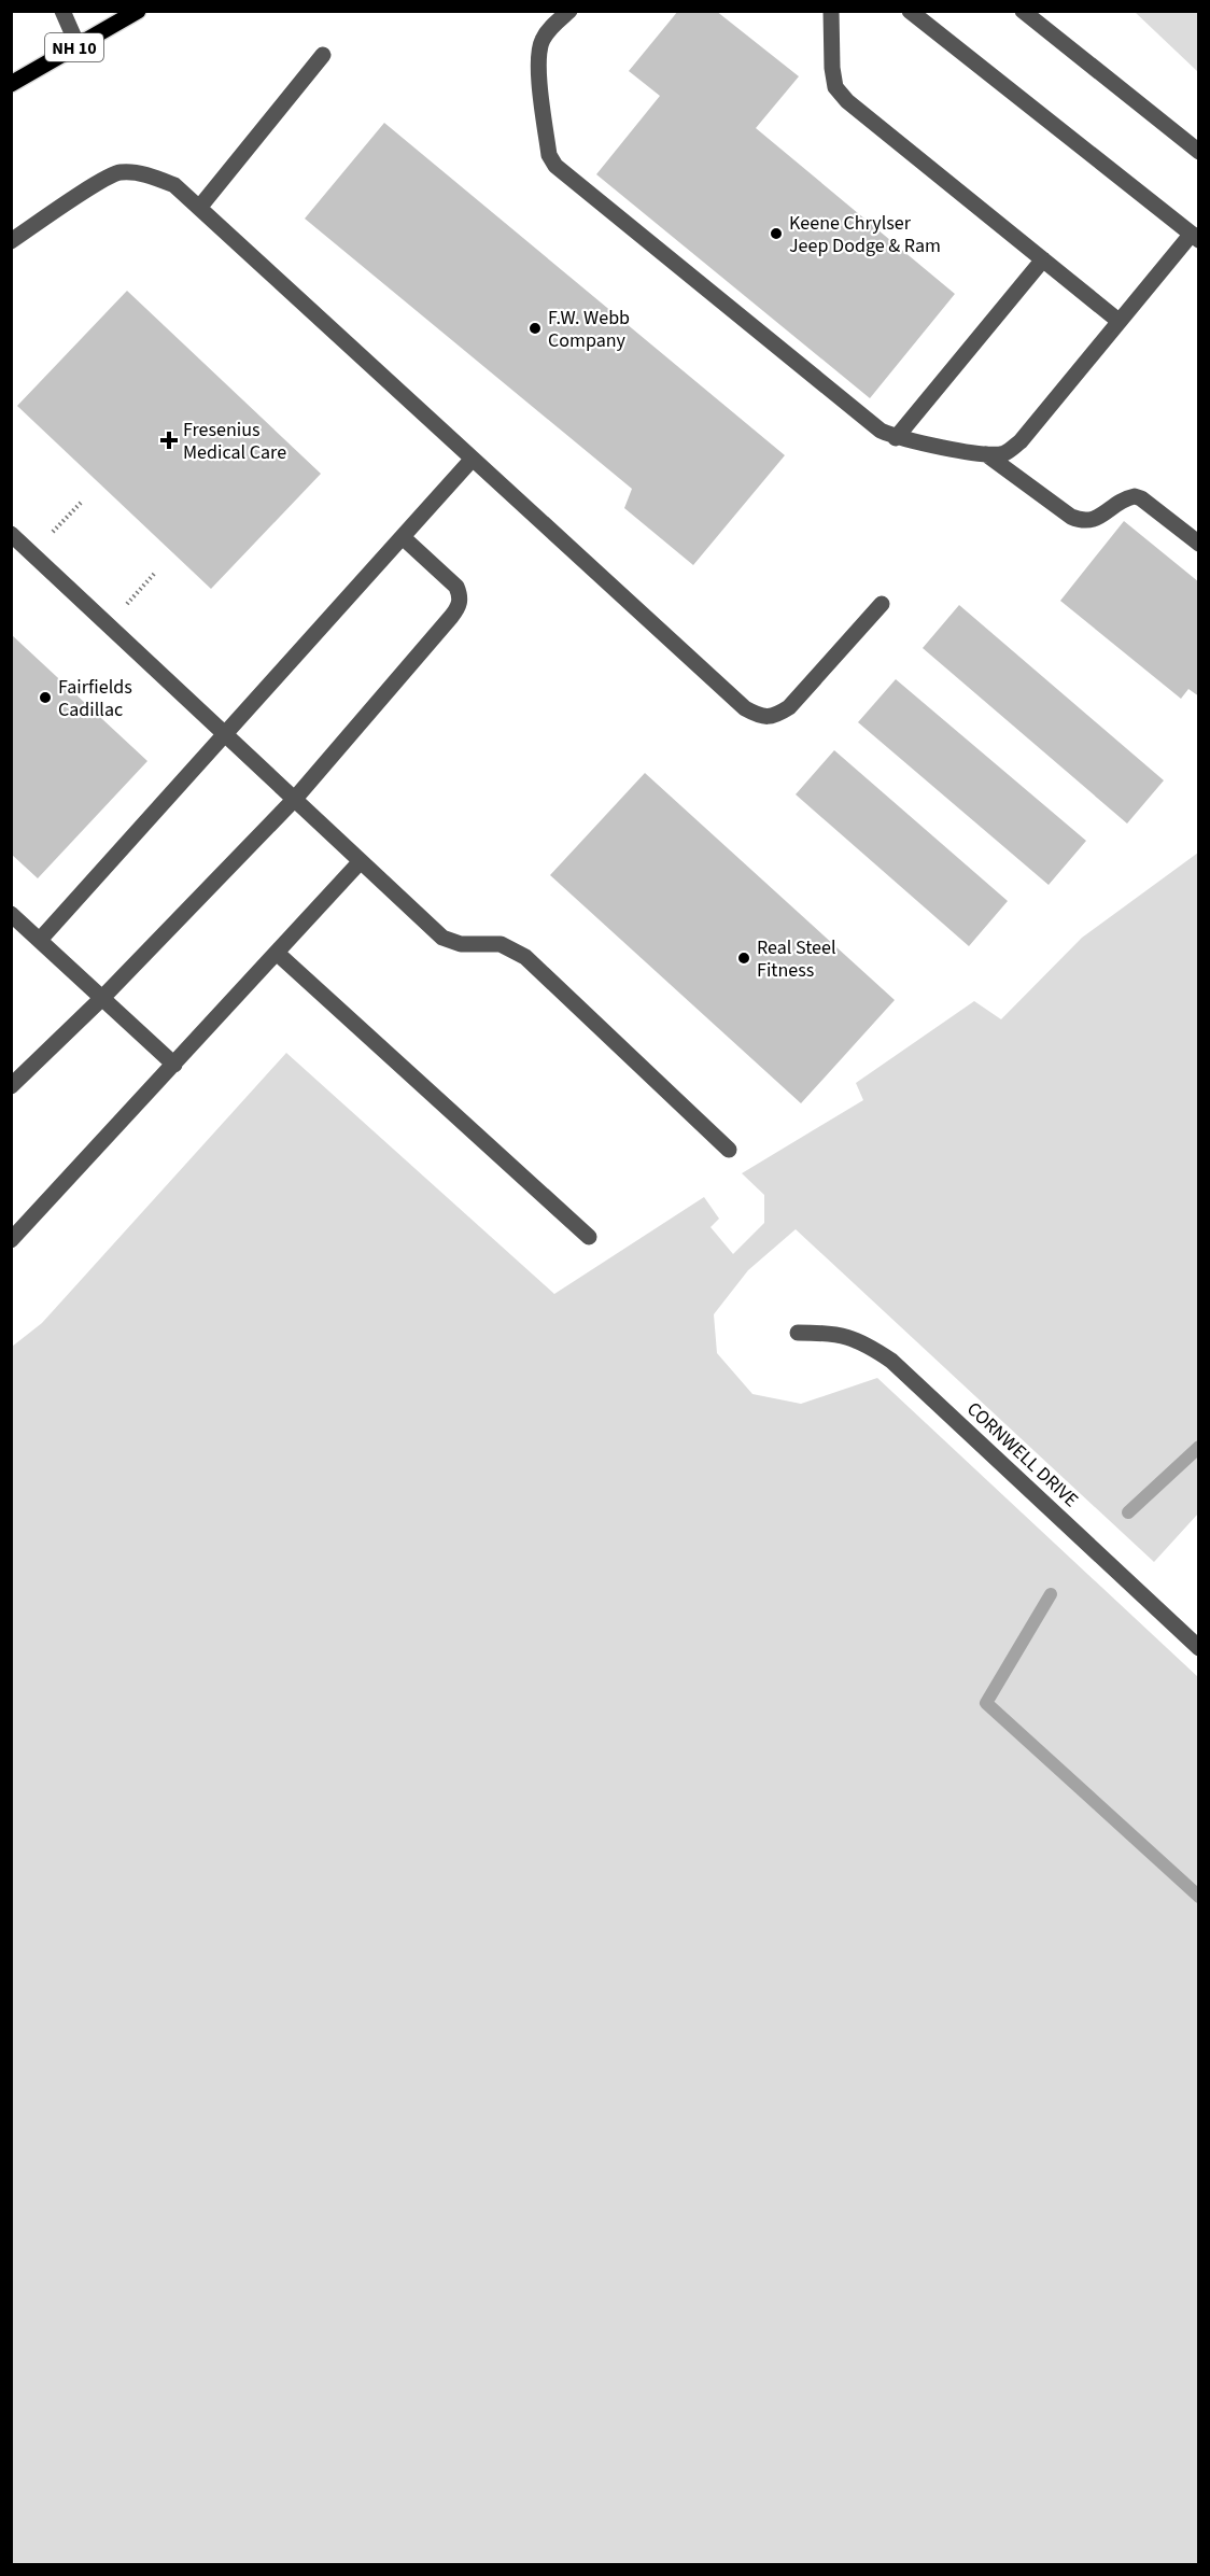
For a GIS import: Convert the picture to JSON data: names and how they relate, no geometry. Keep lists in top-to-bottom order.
{
  "streets": {
    "main road": ["NH 10"],
    "street": ["CORNWELL DRIVE"]
  },
  "places": {
    "other": [
      "Keene Chrylser Jeep Dodge & Ram",
      "F.W. Webb Company",
      "Fairfields Cadillac",
      "Real Steel Fitness"
    ],
    "health": ["Fresenius Medical Care"]
  }
}
